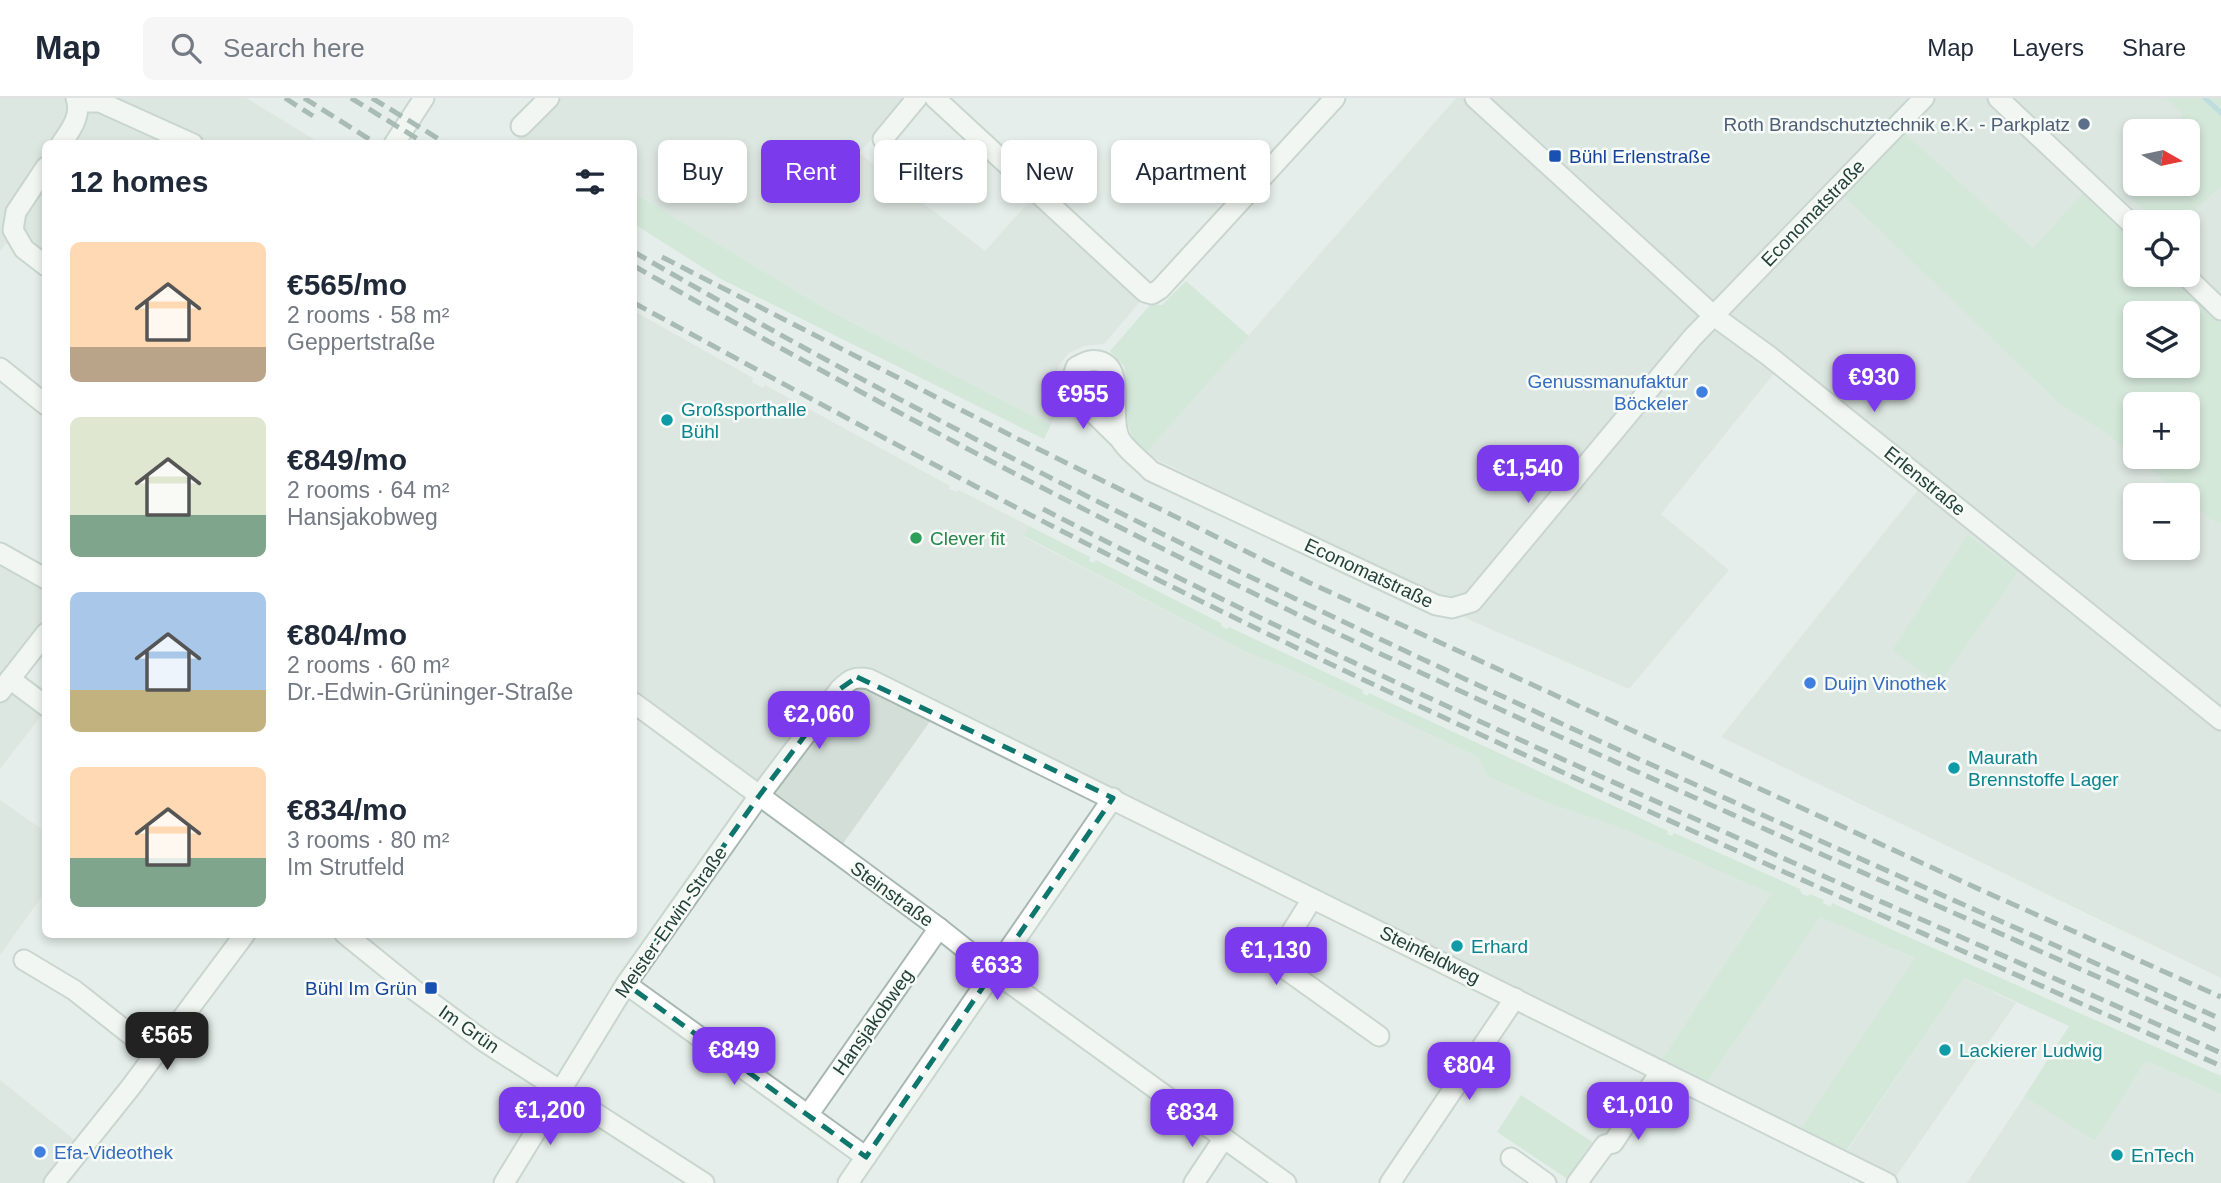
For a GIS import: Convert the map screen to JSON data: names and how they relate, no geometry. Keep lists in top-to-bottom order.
{
  "streets": {
    "street": [
      "Economatstraße",
      "Erlenstraße",
      "Steinstraße",
      "Meister-Erwin-Straße",
      "Steinfeldweg",
      "Hansjakobweg",
      "Im Grün"
    ]
  },
  "crossings": [
    ["Economatstraße", "Erlenstraße"],
    ["Steinstraße", "Meister-Erwin-Straße"],
    ["Steinstraße", "Hansjakobweg"],
    ["Meister-Erwin-Straße", "Steinfeldweg"],
    ["Meister-Erwin-Straße", "Im Grün"]
  ],
  "places": {
    "other": [
      "Roth Brandschutztechnik e.K. - Parkplatz",
      "Genussmanufaktur Böckeler",
      "Großsporthalle Bühl",
      "Clever fit",
      "Duijn Vinothek",
      "Maurath Brennstoffe Lager",
      "Erhard",
      "Lackierer Ludwig",
      "Efa-Videothek",
      "EnTech"
    ],
    "transit": ["Bühl Erlenstraße", "Bühl Im Grün"]
  },
  "north": "right",
  "page": {
    "header": "Map",
    "search": "Search here",
    "nav": ["Map", "Layers", "Share"],
    "map_buttons": ["+", "−"],
    "chip": [
      "Buy",
      "Rent",
      "Filters",
      "New",
      "Apartment"
    ],
    "heading": "12 homes",
    "list": [
      {
        "name": "€565/mo",
        "note": "2 rooms · 58 m² · Geppertstraße"
      },
      {
        "name": "€849/mo",
        "note": "2 rooms · 64 m² · Hansjakobweg"
      },
      {
        "name": "€804/mo",
        "note": "2 rooms · 60 m² · Dr.-Edwin-Grüninger-Straße"
      },
      {
        "name": "€834/mo",
        "note": "3 rooms · 80 m² · Im Strutfeld"
      }
    ],
    "price": [
      "€930",
      "€955",
      "€1,540",
      "€2,060",
      "€1,130",
      "€633",
      "€565",
      "€849",
      "€804",
      "€1,010",
      "€1,200",
      "€834"
    ]
  }
}
